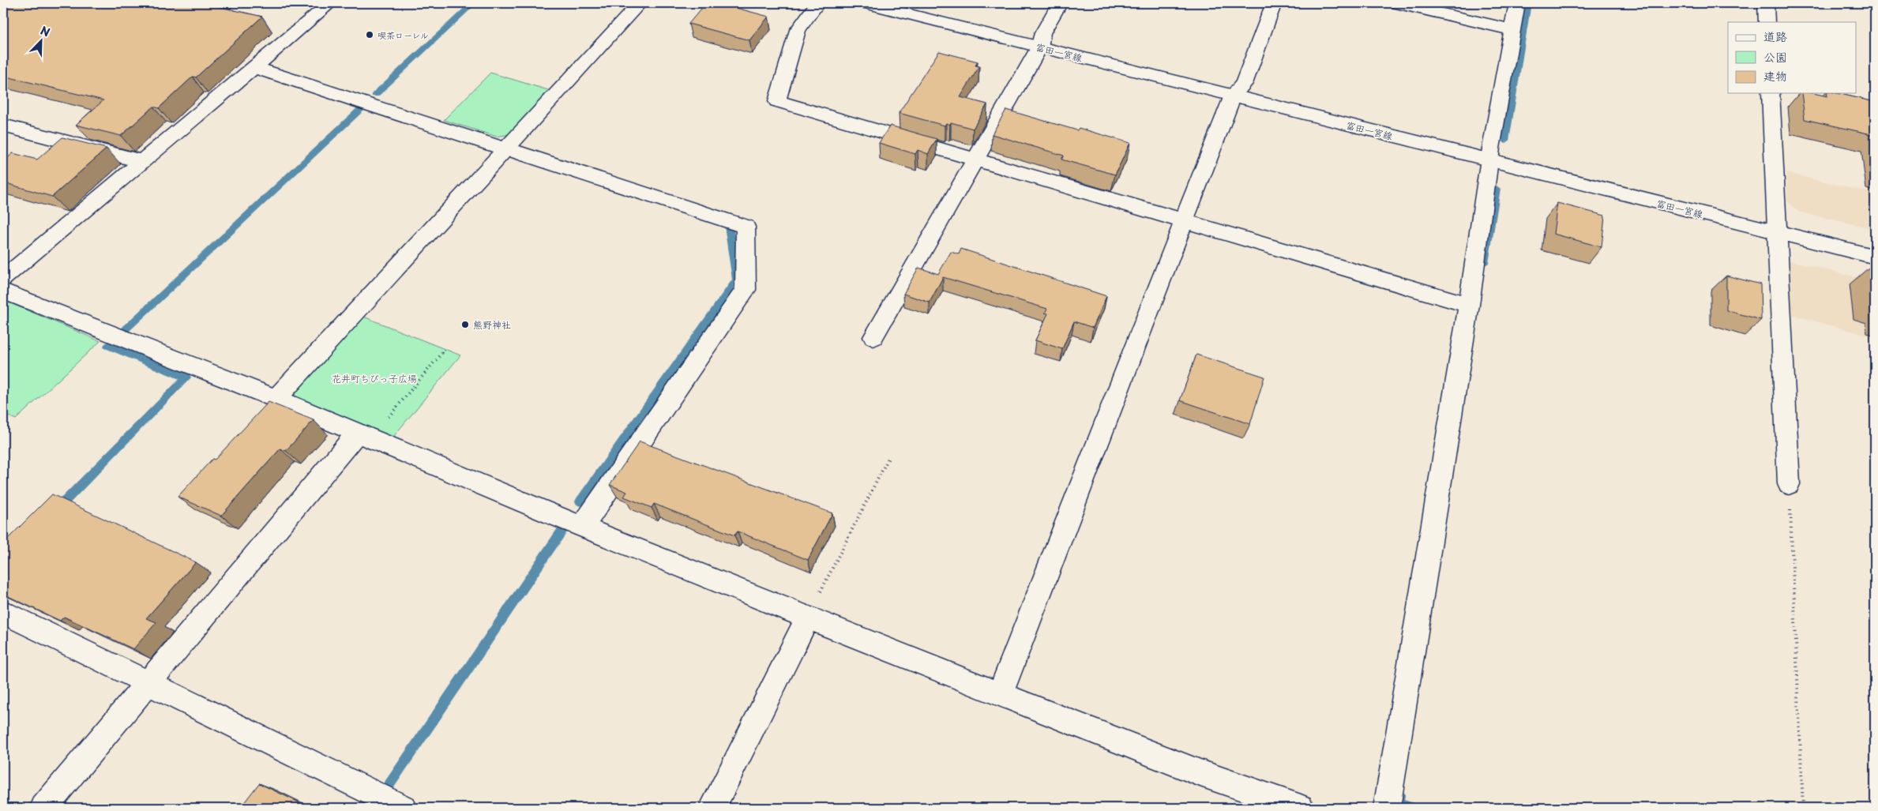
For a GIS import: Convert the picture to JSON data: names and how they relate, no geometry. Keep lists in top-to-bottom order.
{
  "streets": {
    "street": ["富田一宮線"]
  },
  "parks": ["花井町ちびっ子広場"],
  "places": ["喫茶ローレル", "熊野神社"],
  "legend": ["道路", "公園", "建物"],
  "north": "top right"
}
